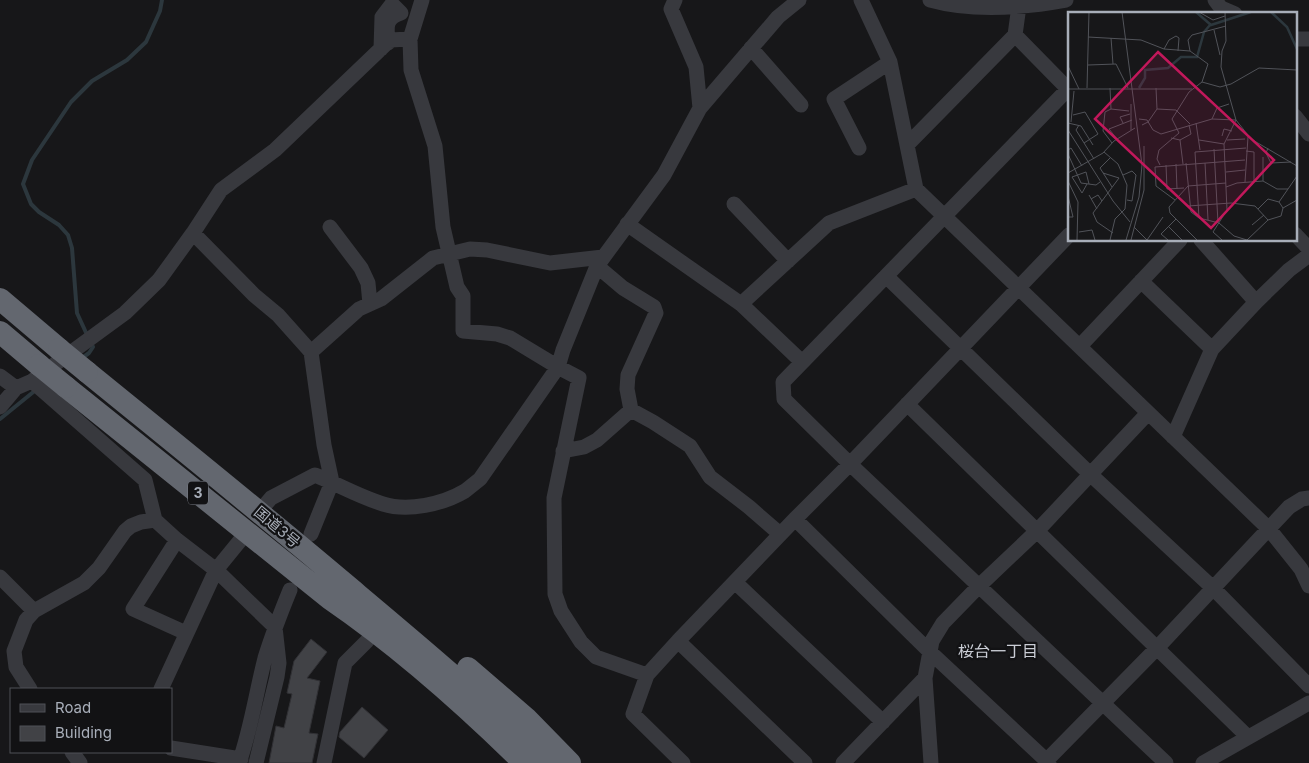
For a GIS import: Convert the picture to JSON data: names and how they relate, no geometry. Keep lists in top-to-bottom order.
{
  "streets": {
    "highway": ["3", "国道3号"]
  },
  "districts": ["桜台一丁目"],
  "legend": ["Road", "Building"]
}
